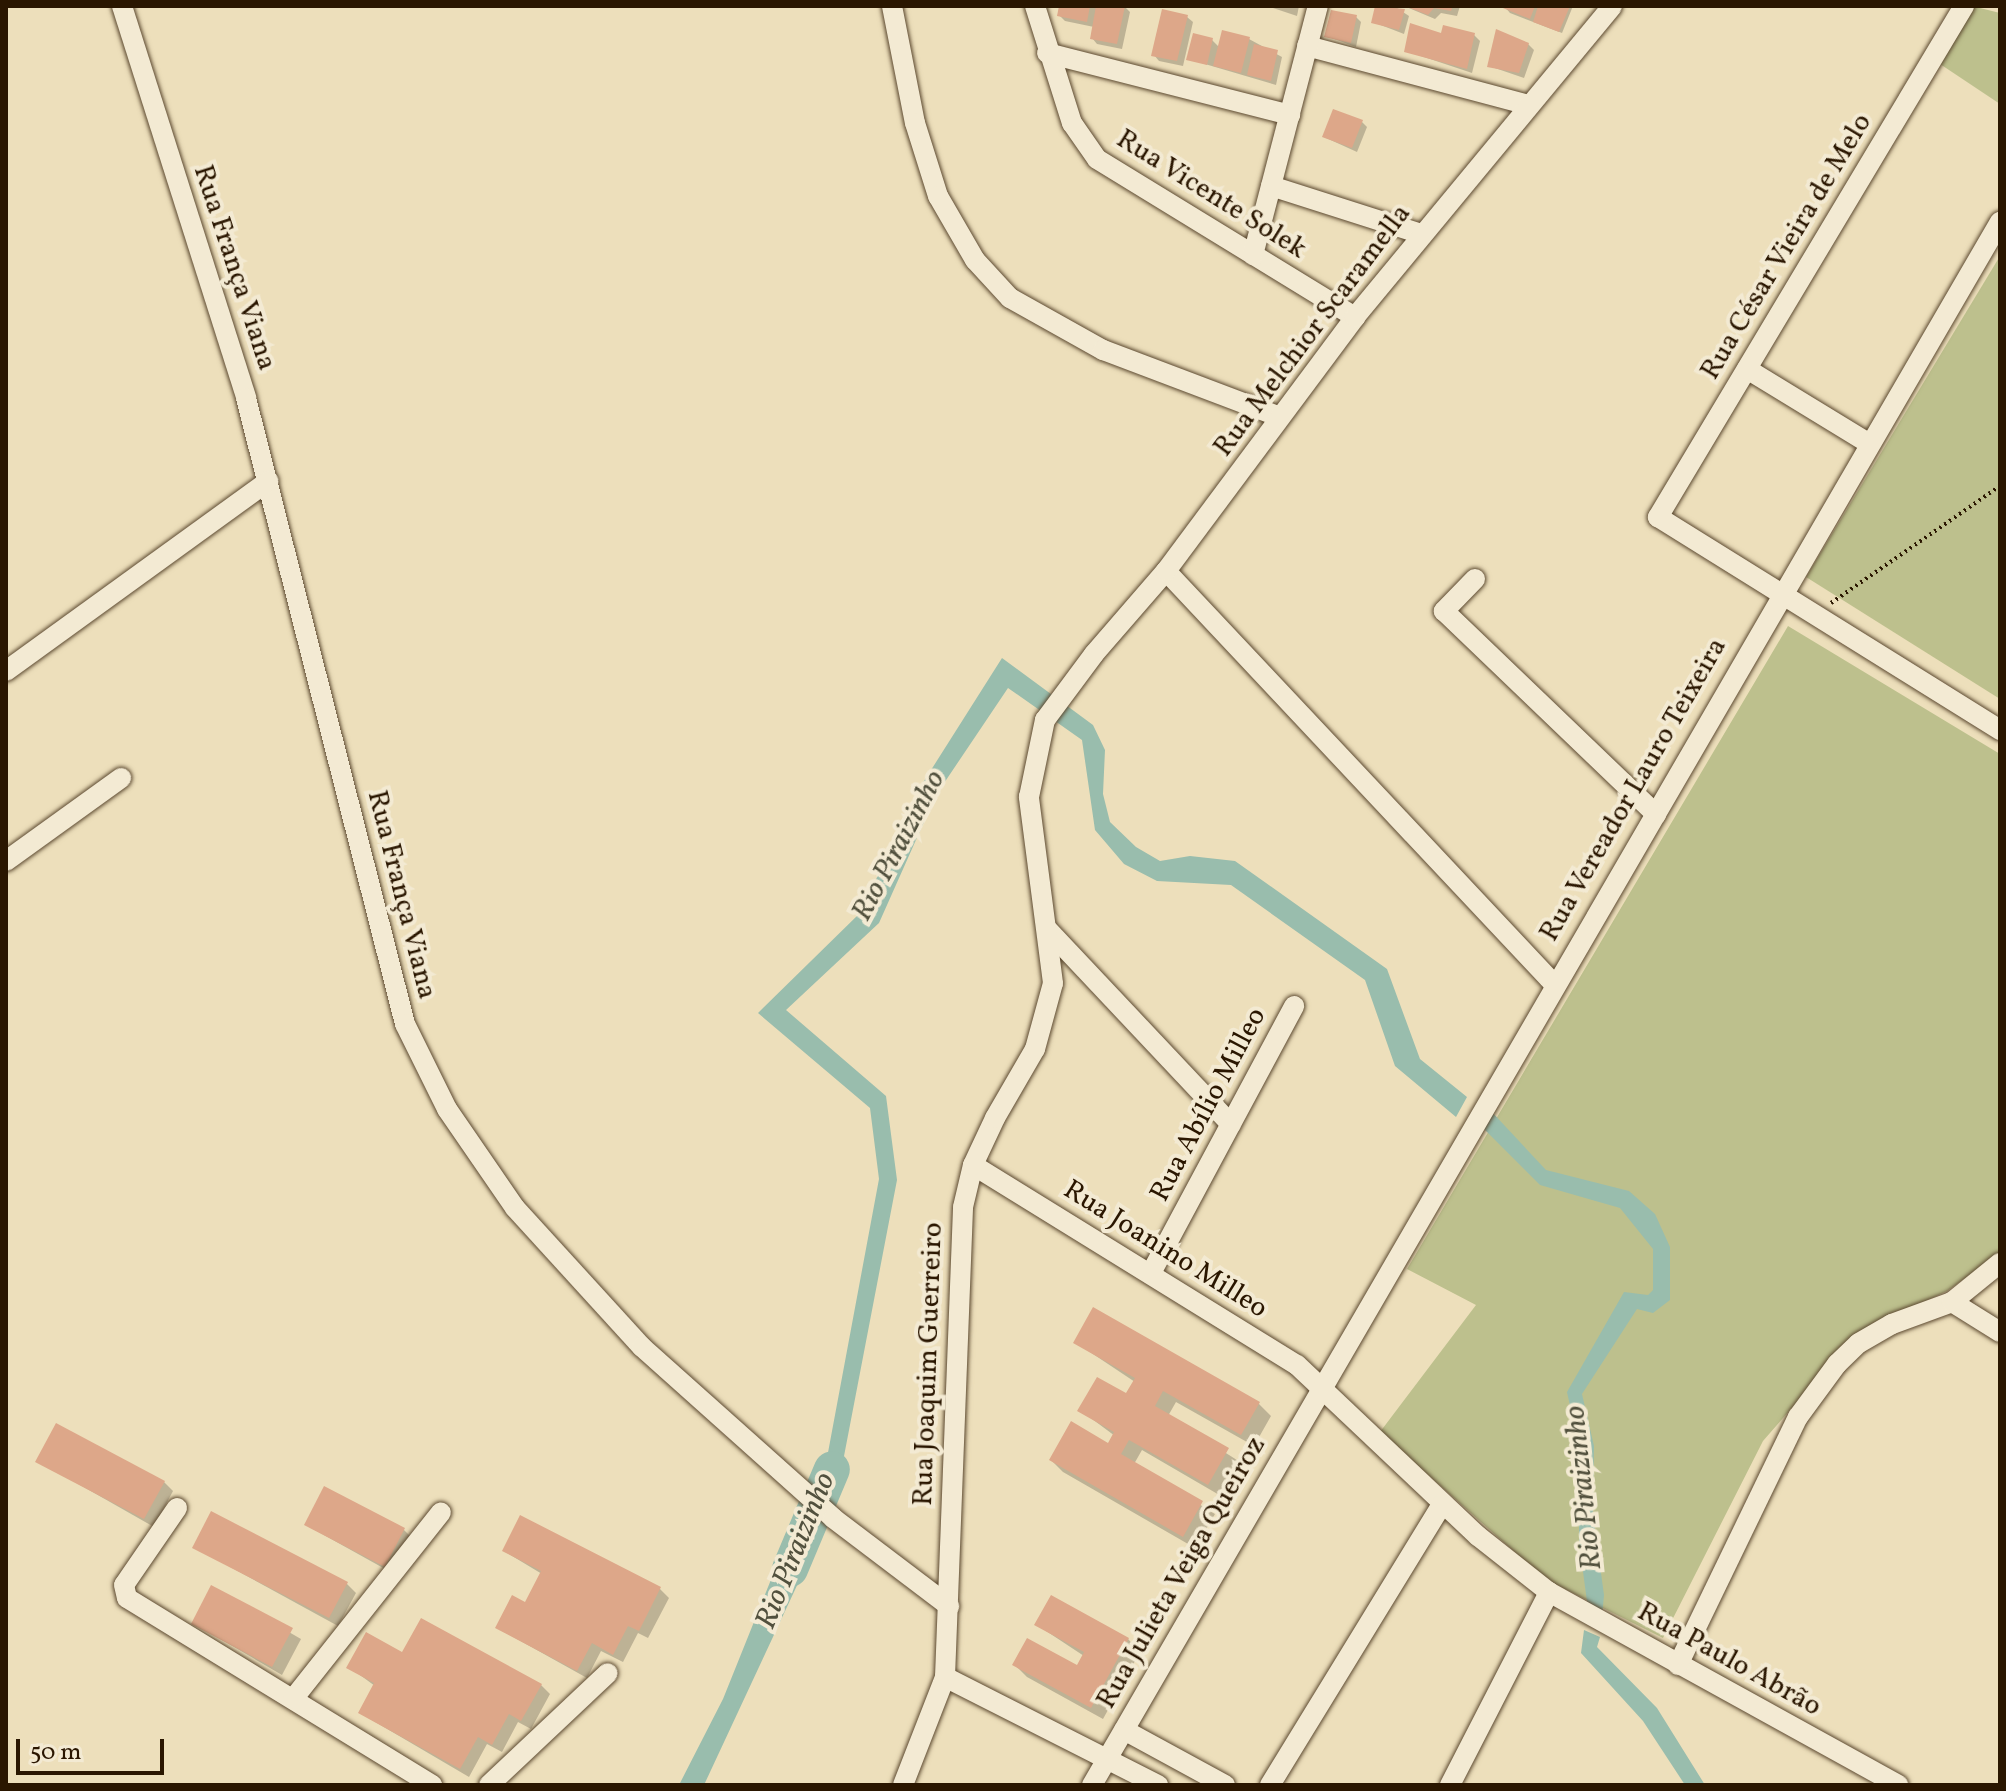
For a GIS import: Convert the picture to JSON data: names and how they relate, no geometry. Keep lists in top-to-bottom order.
{
  "streets": {
    "street": [
      "Rua Vicente Solek",
      "Rua César Vieira de Melo",
      "Rua França Viana",
      "Rua Melchior Scaramella",
      "Rua Vereador Lauro Teixeira",
      "Rua Abílio Milleo",
      "Rua Joanino Milleo",
      "Rua Joaquim Guerreiro",
      "Rua Julieta Veiga Queiroz",
      "Rua Paulo Abrão"
    ]
  },
  "crossings": [
    ["Rua Vicente Solek", "Rua Melchior Scaramella"],
    ["Rua César Vieira de Melo", "Rua Vereador Lauro Teixeira"],
    ["Rua França Viana", "Rua Joaquim Guerreiro"],
    ["Rua Melchior Scaramella", "Rua Joaquim Guerreiro"],
    ["Rua Vereador Lauro Teixeira", "Rua Joanino Milleo"],
    ["Rua Vereador Lauro Teixeira", "Rua Julieta Veiga Queiroz"],
    ["Rua Vereador Lauro Teixeira", "Rua Paulo Abrão"],
    ["Rua Abílio Milleo", "Rua Joanino Milleo"],
    ["Rua Joanino Milleo", "Rua Joaquim Guerreiro"],
    ["Rua Joanino Milleo", "Rua Julieta Veiga Queiroz"],
    ["Rua Joanino Milleo", "Rua Paulo Abrão"],
    ["Rua Julieta Veiga Queiroz", "Rua Paulo Abrão"]
  ],
  "water": ["Rio Piraizinho"],
  "scale_bar": "50 m"
}
